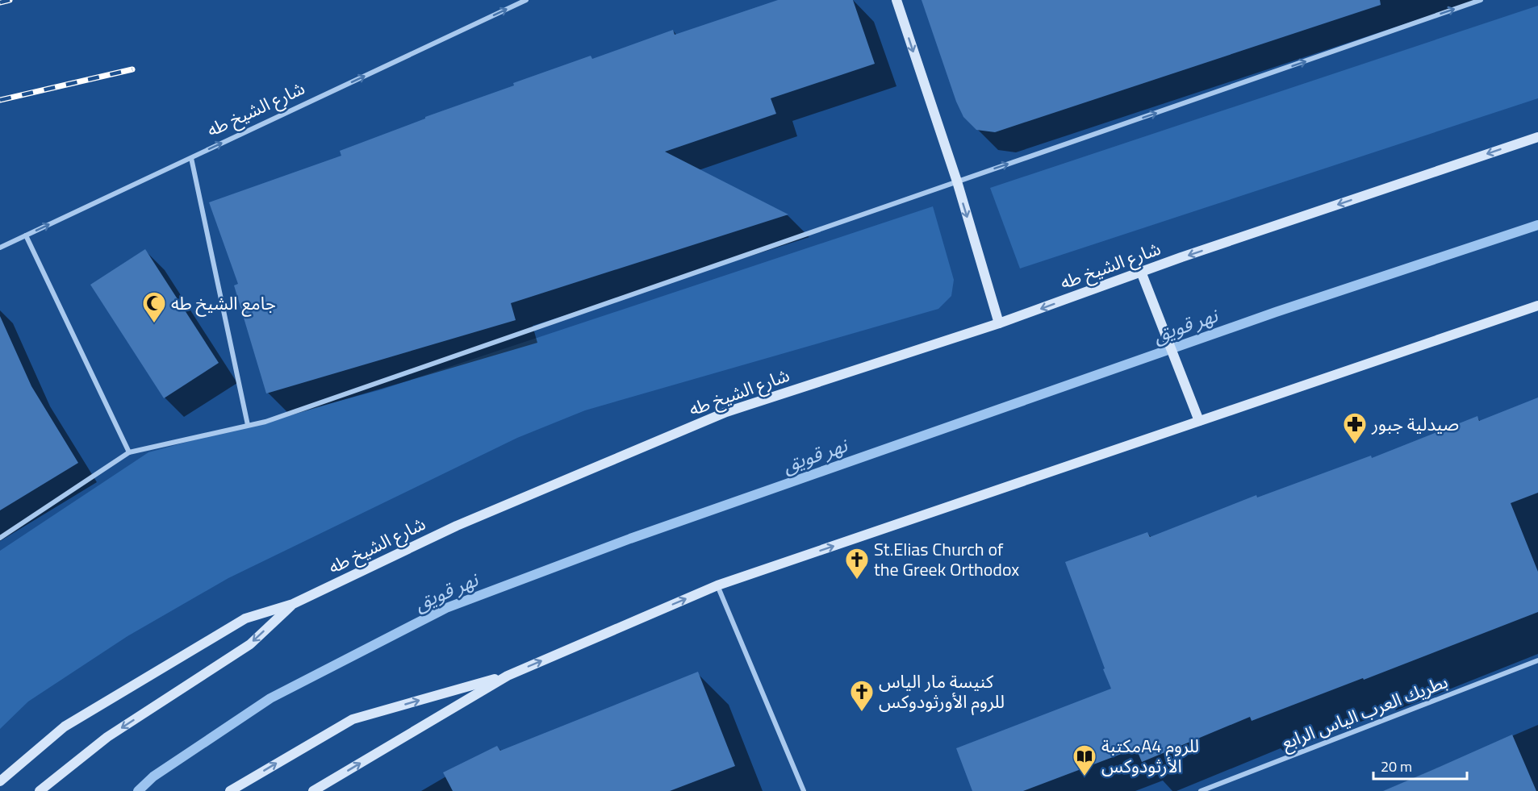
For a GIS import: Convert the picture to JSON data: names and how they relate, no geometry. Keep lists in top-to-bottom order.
{
  "streets": {
    "main road": ["شارع الشيخ طه"],
    "street": ["بطريك العرب الياس الرابع"]
  },
  "water": ["نهر قويق"],
  "places": {
    "mosque": ["جامع الشيخ طه"],
    "pharmacy": ["صيدلية جبور"],
    "church": ["St.Elias Church of the Greek Orthodox", "كنيسة مار الياس للروم الأورثودوكس"],
    "library": ["مكتبةA4 للروم الأرثودوكس"]
  },
  "scale_bar": "20 m"
}
